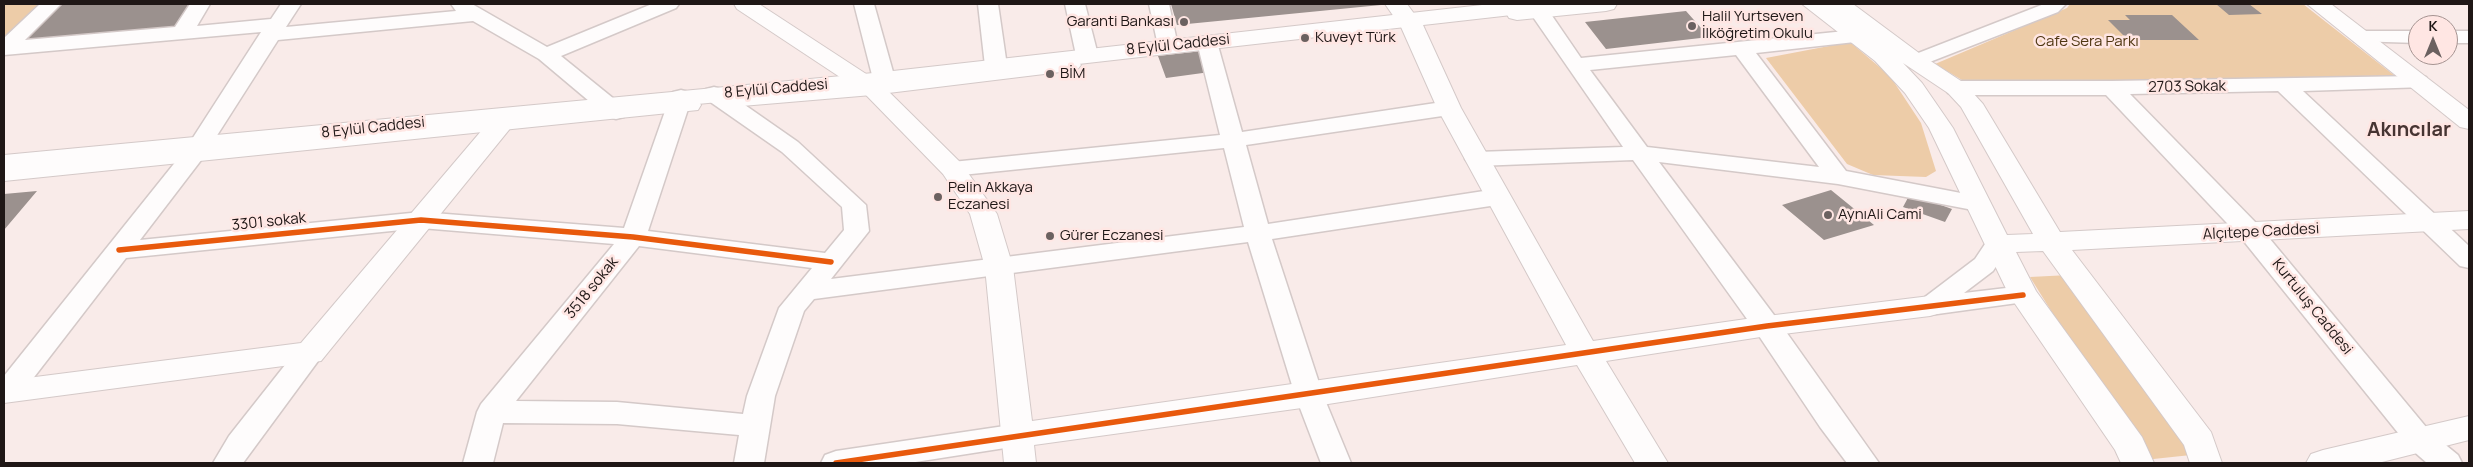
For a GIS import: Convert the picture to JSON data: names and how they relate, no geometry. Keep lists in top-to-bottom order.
{
  "streets": {
    "main road": ["8 Eylül Caddesi", "Alçıtepe Caddesi"],
    "street": [
      "2703 Sokak",
      "3301 sokak",
      "3518 sokak",
      "Kurtuluş Caddesi"
    ]
  },
  "crossings": [
    ["8 Eylül Caddesi", "3518 sokak"],
    ["2703 Sokak", "Kurtuluş Caddesi"],
    ["3301 sokak", "3518 sokak"],
    ["Alçıtepe Caddesi", "Kurtuluş Caddesi"]
  ],
  "districts": ["Akıncılar"],
  "parks": ["Cafe Sera Parkı"],
  "places": [
    "Garanti Bankası",
    "Halil Yurtseven İlköğretim Okulu",
    "Kuveyt Türk",
    "BİM",
    "Pelin Akkaya Eczanesi",
    "AynıAli Cami",
    "Gürer Eczanesi"
  ],
  "north": "top"
}
